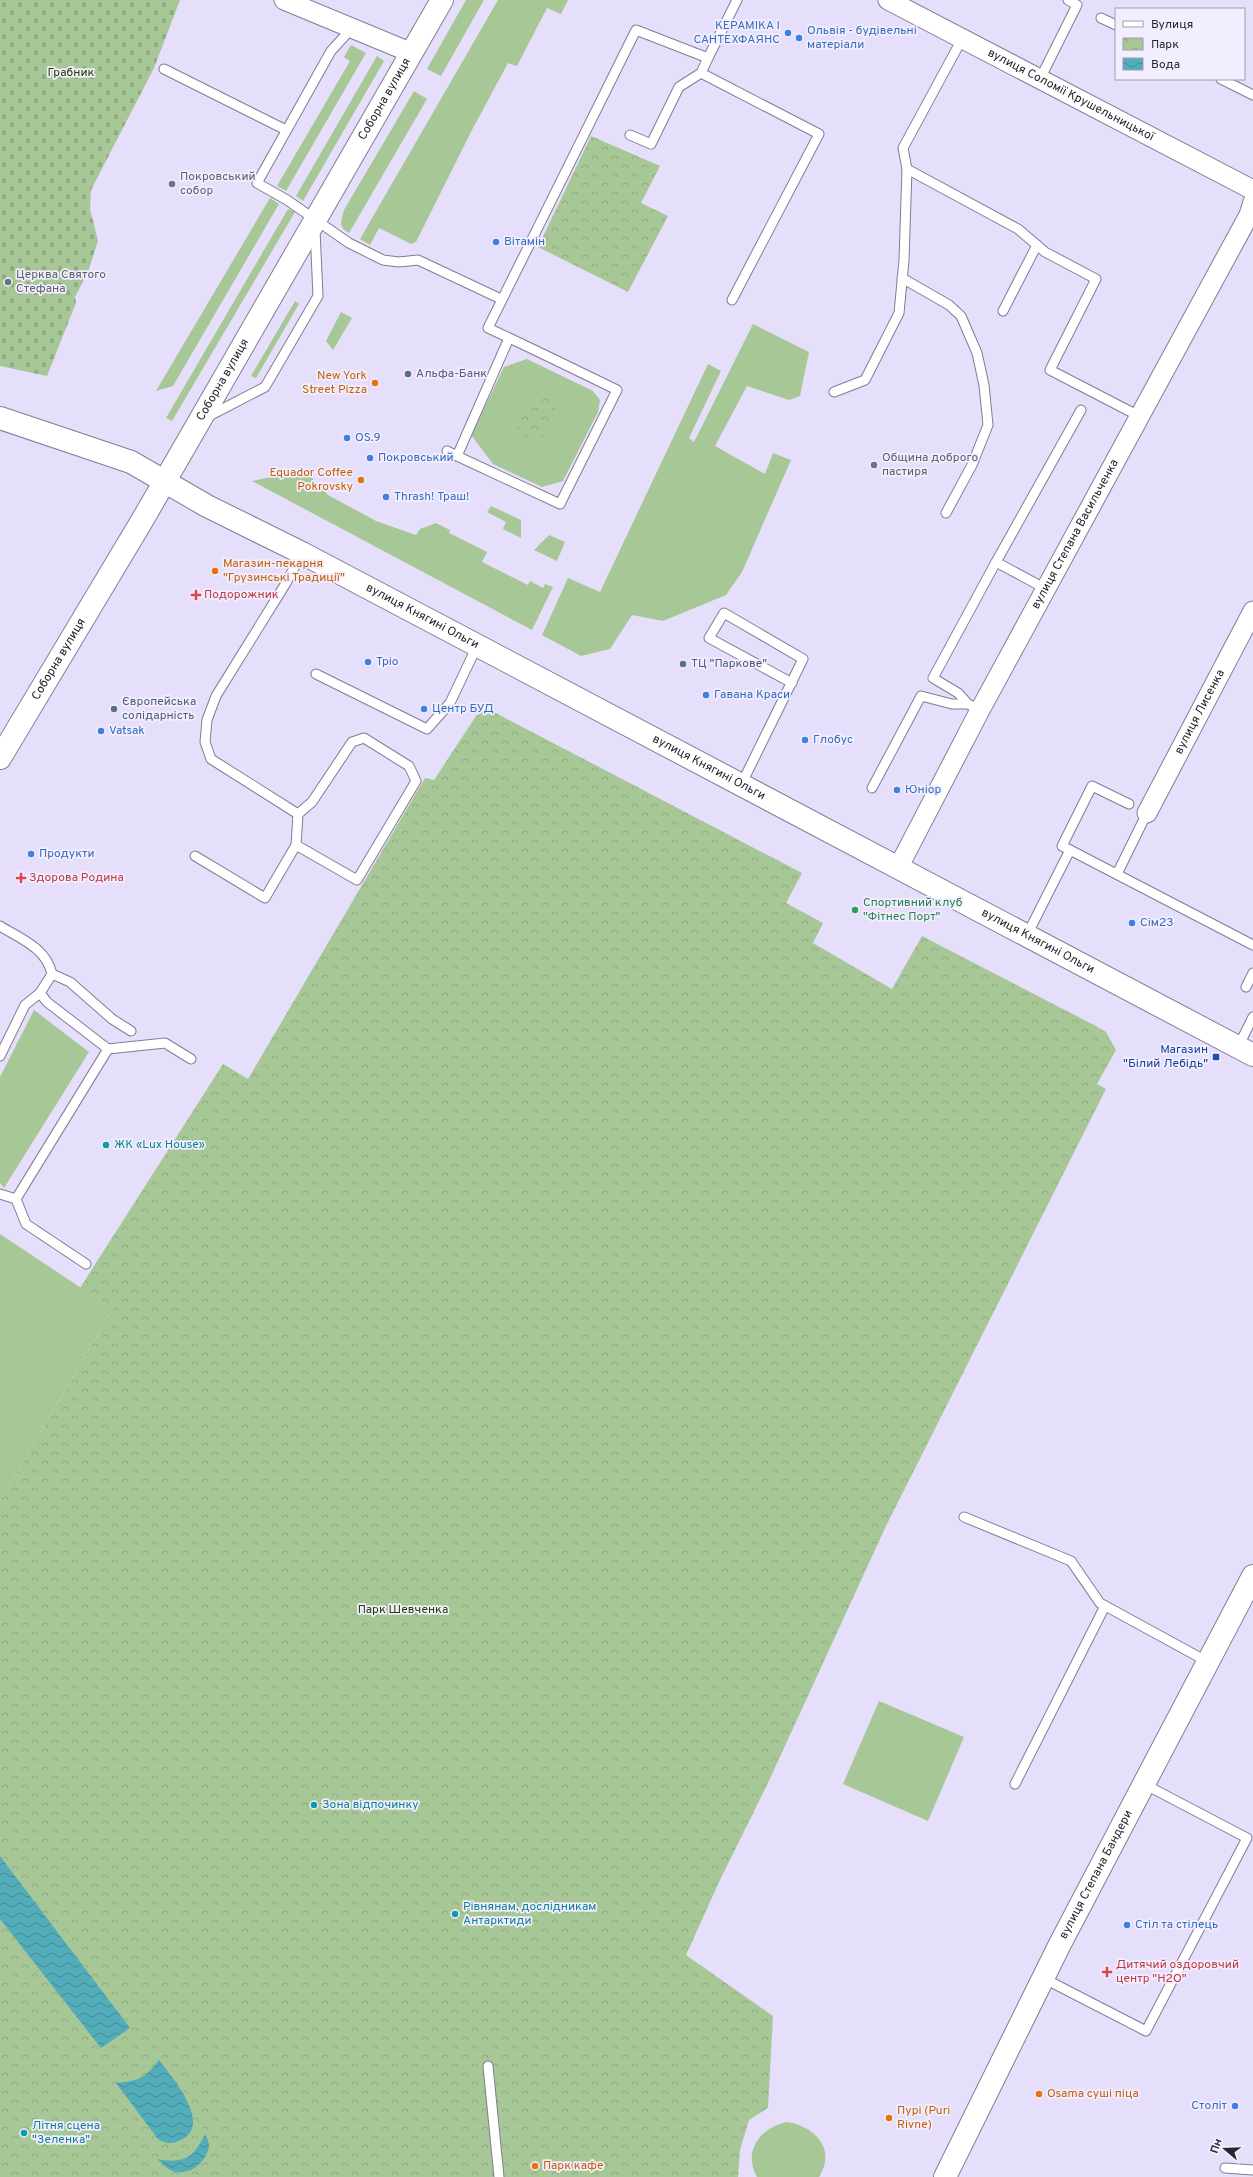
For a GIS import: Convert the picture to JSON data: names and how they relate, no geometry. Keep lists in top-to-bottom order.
{
  "streets": {
    "main road": ["Соборна вулиця", "вулиця Княгині Ольги", "вулиця Степана Бандери"],
    "street": ["вулиця Соломії Крушельницької", "вулиця Степана Васильченка", "вулиця Лисенка"]
  },
  "crossings": [
    ["Соборна вулиця", "вулиця Княгині Ольги"],
    ["вулиця Степана Васильченка", "вулиця Княгині Ольги"]
  ],
  "parks": ["Грабник", "Парк Шевченка"],
  "places": {
    "other": [
      "КЕРАМІКА І САНТЕХФАЯНС",
      "Ольвія - будівельні матеріали",
      "Покровський собор",
      "Вітамін",
      "Церква Святого Стефана",
      "Альфа-Банк",
      "New York Street Pizza",
      "OS.9",
      "Покровський",
      "Община доброго пастиря",
      "Equador Coffee Pokrovsky",
      "Thrash! Траш!",
      "Магазин-пекарня \"Грузинські Традиції\"",
      "Тріо",
      "ТЦ \"Паркове\"",
      "Гавана Краси",
      "Європейська солідарність",
      "Центр БУД",
      "Vatsak",
      "Глобус",
      "Юніор",
      "Продукти",
      "Спортивний клуб \"Фітнес Порт\"",
      "Сім23",
      "ЖК «Lux House»",
      "Зона відпочинку",
      "Рівнянам, дослідникам Антарктиди",
      "Стіл та стілець",
      "Osama суші піца",
      "Століт",
      "Пурі (Puri Rivne)",
      "Літня сцена \"Зеленка\"",
      "Парк кафе"
    ],
    "health": ["Подорожник", "Здорова Родина", "Дитячий оздоровчий центр \"H2O\""],
    "transit": ["Магазин \"Білий Лебідь\""]
  },
  "legend": ["Вулиця", "Парк", "Вода"],
  "north": "left"
}
